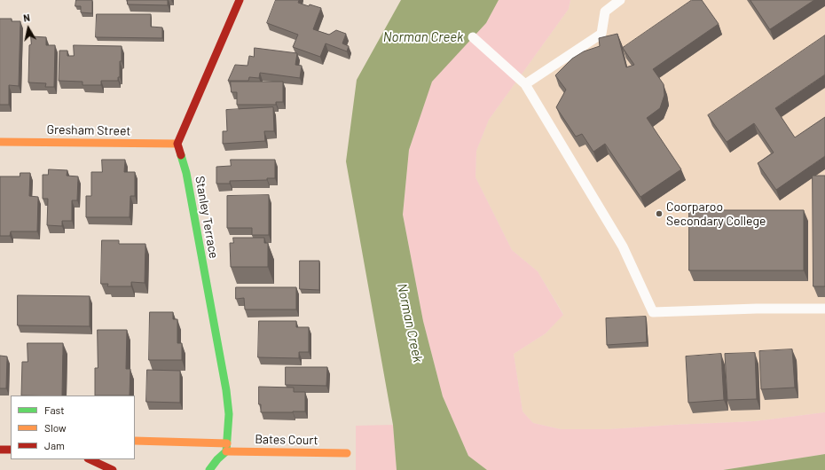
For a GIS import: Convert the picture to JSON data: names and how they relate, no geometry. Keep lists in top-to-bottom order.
{
  "streets": {
    "street": ["Gresham Street", "Stanley Terrace", "Bates Court"]
  },
  "crossings": [
    ["Gresham Street", "Stanley Terrace"],
    ["Stanley Terrace", "Bates Court"]
  ],
  "water": ["Norman Creek"],
  "places": ["Coorparoo Secondary College"],
  "legend": ["Fast", "Slow", "Jam"],
  "north": "top"
}
